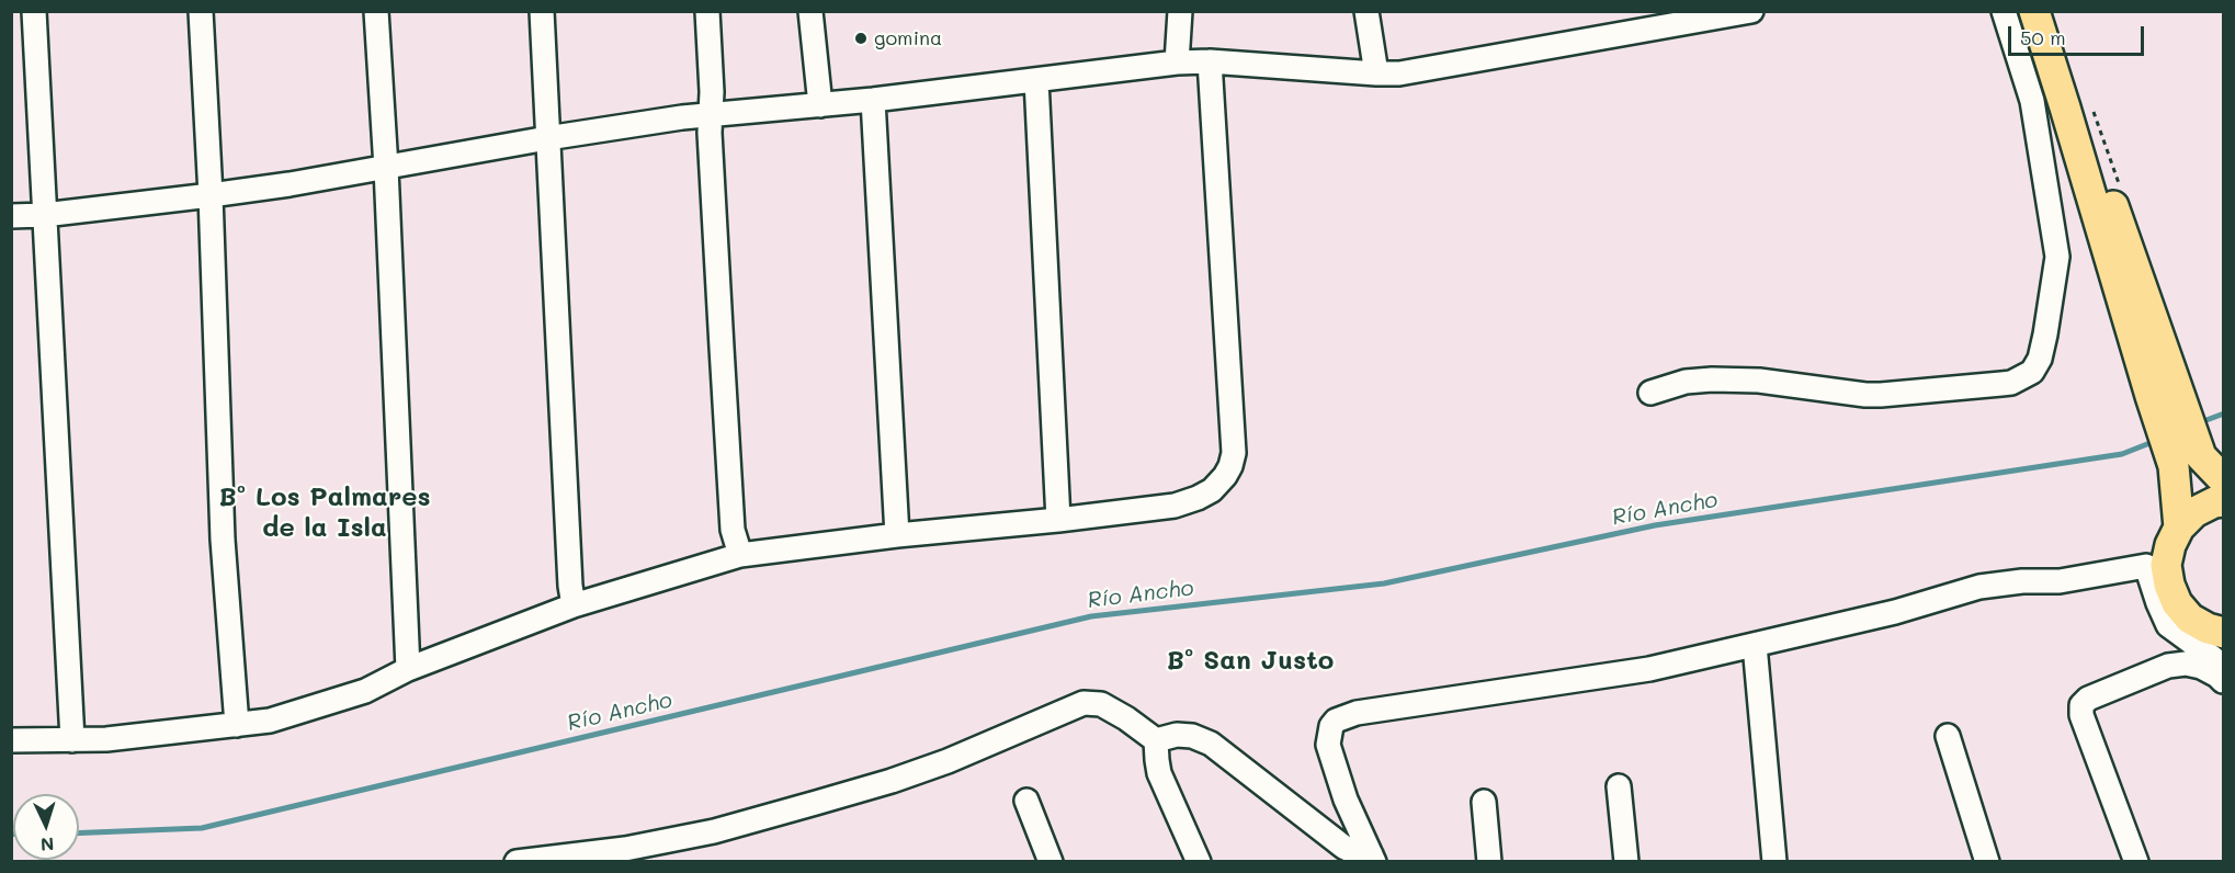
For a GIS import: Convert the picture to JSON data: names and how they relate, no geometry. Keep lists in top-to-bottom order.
{
  "districts": ["Bº Los Palmares de la Isla", "Bº San Justo"],
  "water": ["Río Ancho"],
  "places": ["gomina"],
  "scale_bar": "50 m",
  "north": "bottom"
}
